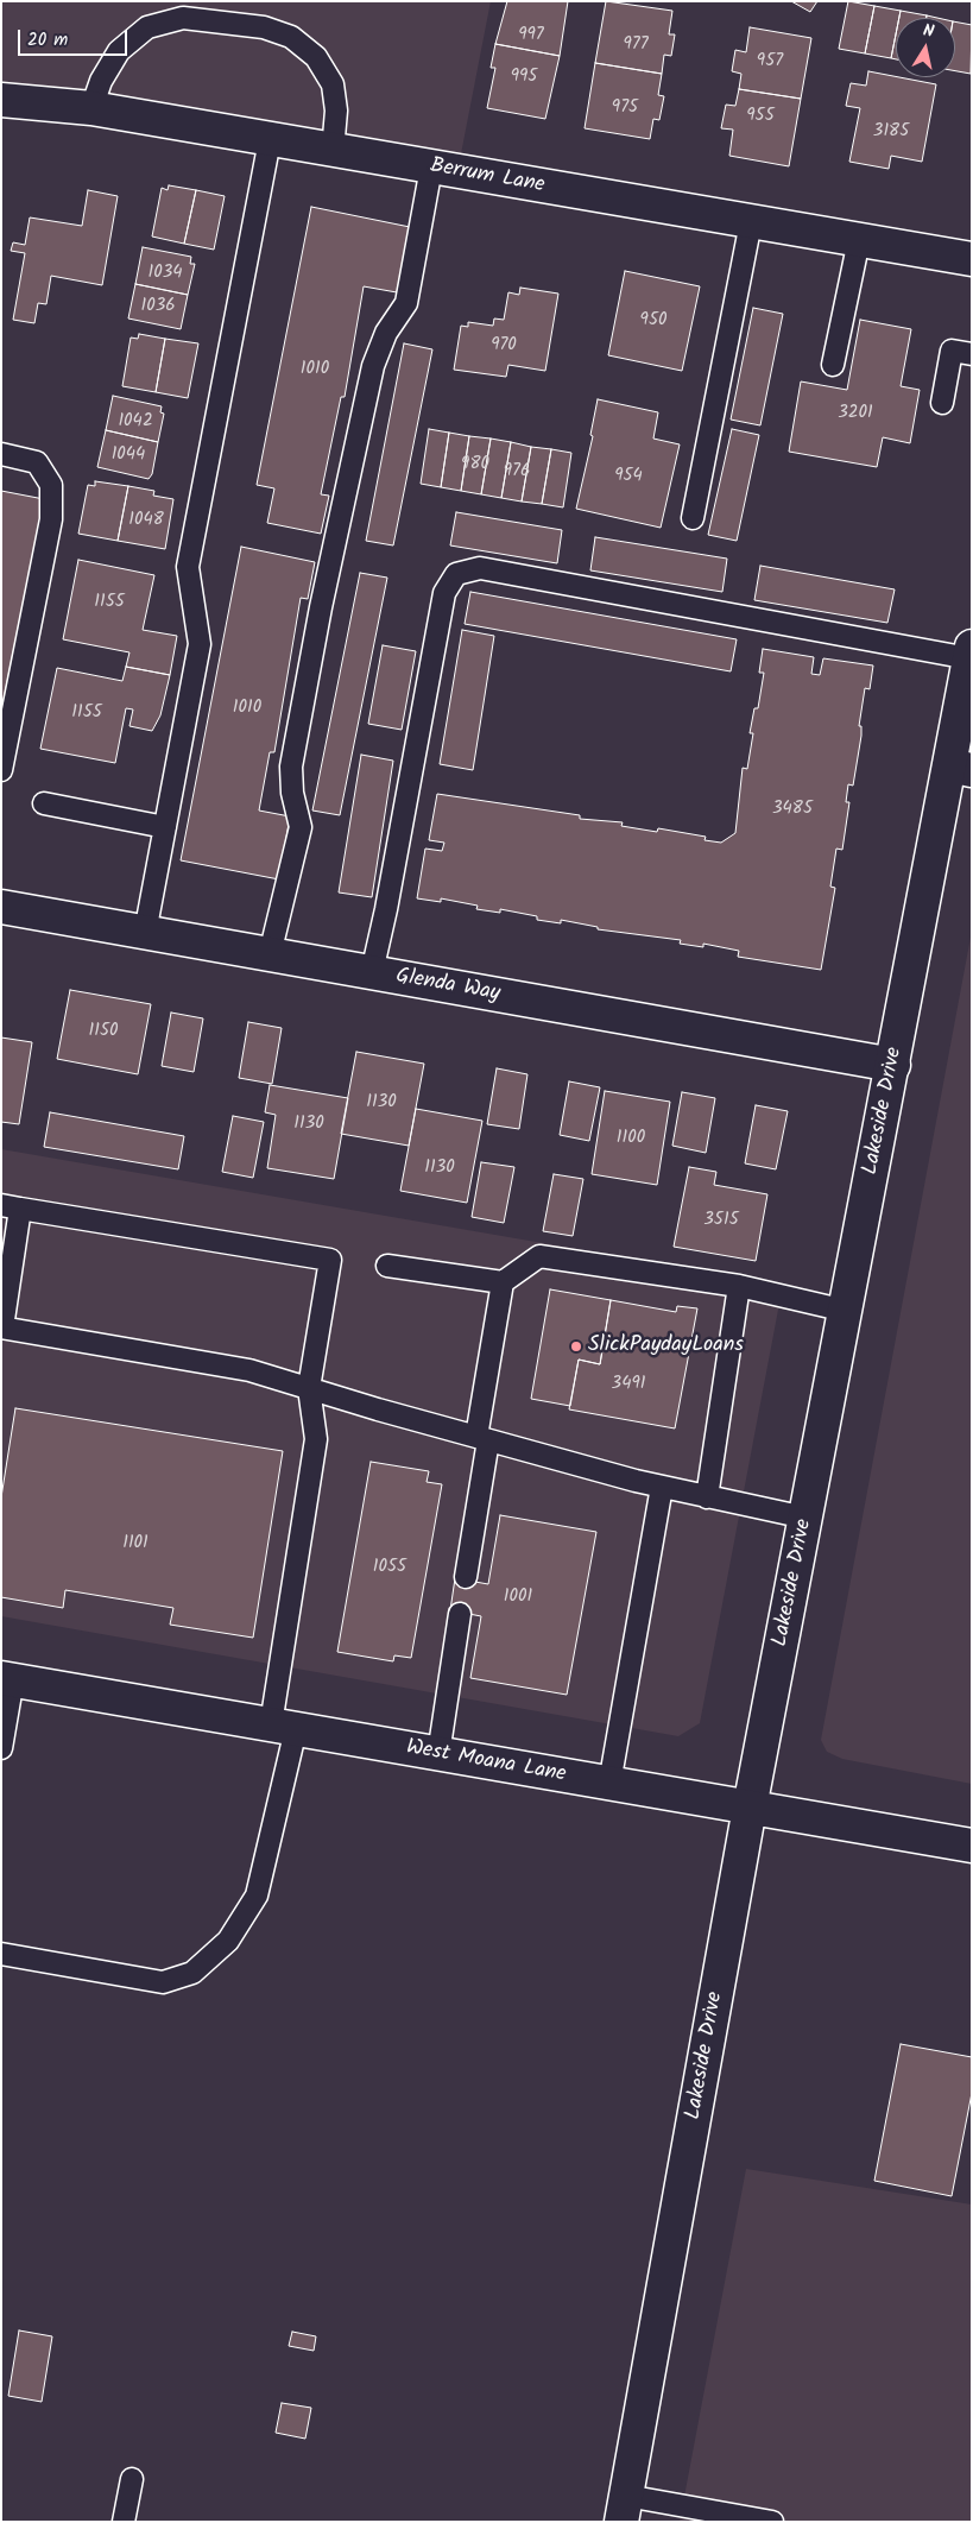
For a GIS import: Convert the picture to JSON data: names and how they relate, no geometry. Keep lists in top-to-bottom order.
{
  "streets": {
    "street": [
      "Berrum Lane",
      "Glenda Way",
      "Lakeside Drive",
      "West Moana Lane"
    ]
  },
  "crossings": [
    ["Glenda Way", "Lakeside Drive"],
    ["Lakeside Drive", "West Moana Lane"]
  ],
  "places": ["SlickPaydayLoans"],
  "house_numbers": [
    "997",
    "977",
    "957",
    "995",
    "975",
    "955",
    "3185",
    "1034",
    "1036",
    "950",
    "970",
    "1010",
    "3201",
    "1042",
    "1044",
    "980",
    "976",
    "954",
    "1048",
    "1155",
    "1010",
    "1155",
    "3485",
    "1150",
    "1130",
    "1130",
    "1100",
    "1130",
    "3515",
    "3491",
    "1101",
    "1055",
    "1001"
  ],
  "scale_bar": "20 m",
  "north": "top"
}
